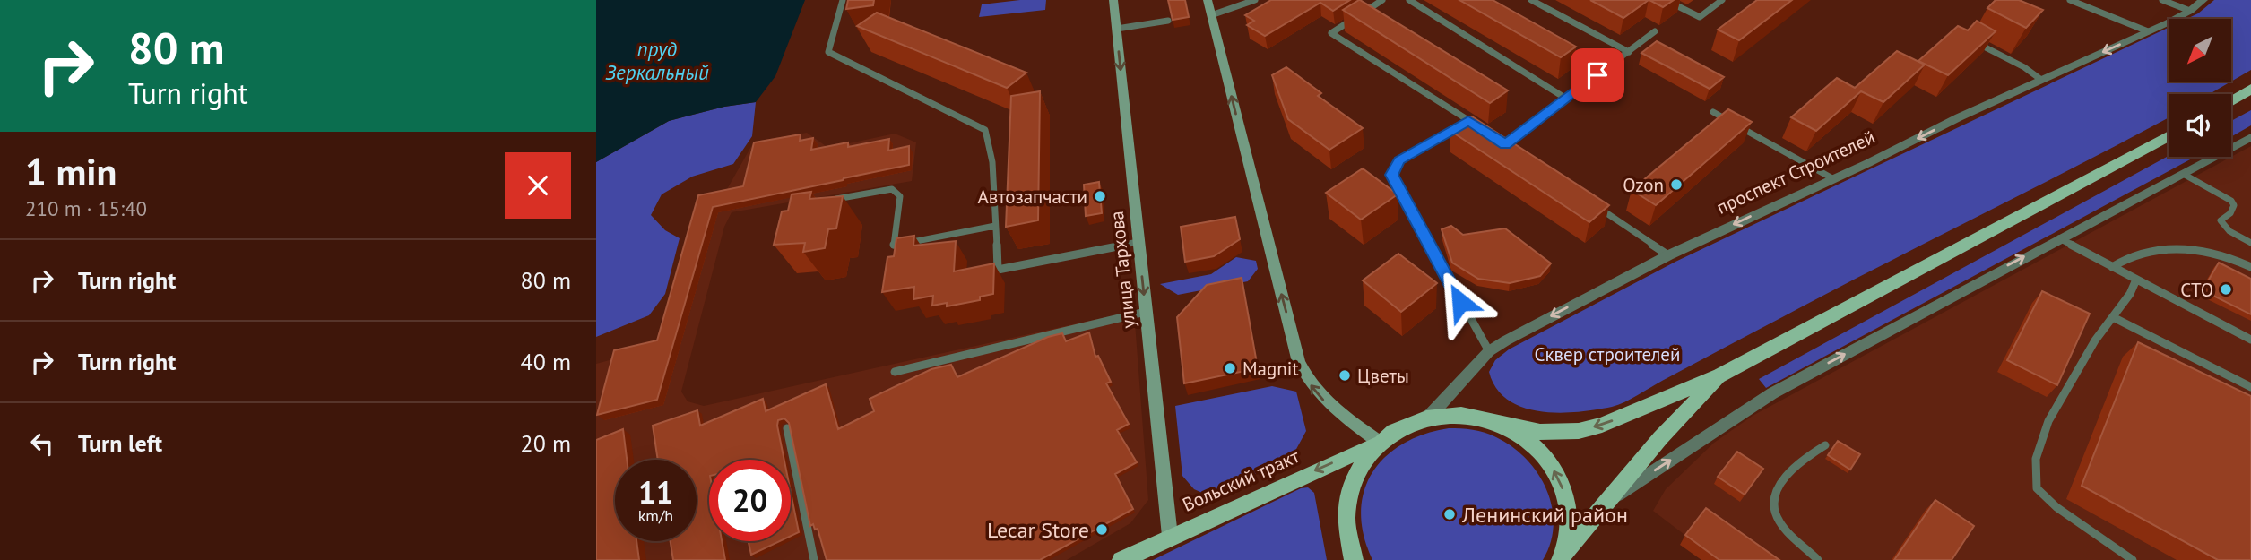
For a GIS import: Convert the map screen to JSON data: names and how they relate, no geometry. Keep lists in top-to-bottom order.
{
  "streets": {
    "main road": ["улица Тархова", "Вольский тракт"],
    "street": ["проспект Строителей"]
  },
  "crossings": [
    ["улица Тархова", "Вольский тракт"]
  ],
  "one_way": ["проспект Строителей", "Вольский тракт"],
  "water": ["пруд Зеркальный"],
  "parks": ["Cквер cтроителей"],
  "places": [
    "Ozon",
    "Автозапчасти",
    "СТО",
    "Magnit",
    "Цветы",
    "Ленинский район",
    "Lecar Store"
  ],
  "north": "bottom left",
  "page": {
    "turn": ["80 m", "Turn right"],
    "heading": ["1 min", "210 m · 15:40"],
    "list": [
      {
        "name": "Turn right",
        "value": "80 m"
      },
      {
        "name": "Turn right",
        "value": "40 m"
      },
      {
        "name": "Turn left",
        "value": "20 m"
      }
    ],
    "speed": "11 km/h",
    "limit": "20"
  }
}
